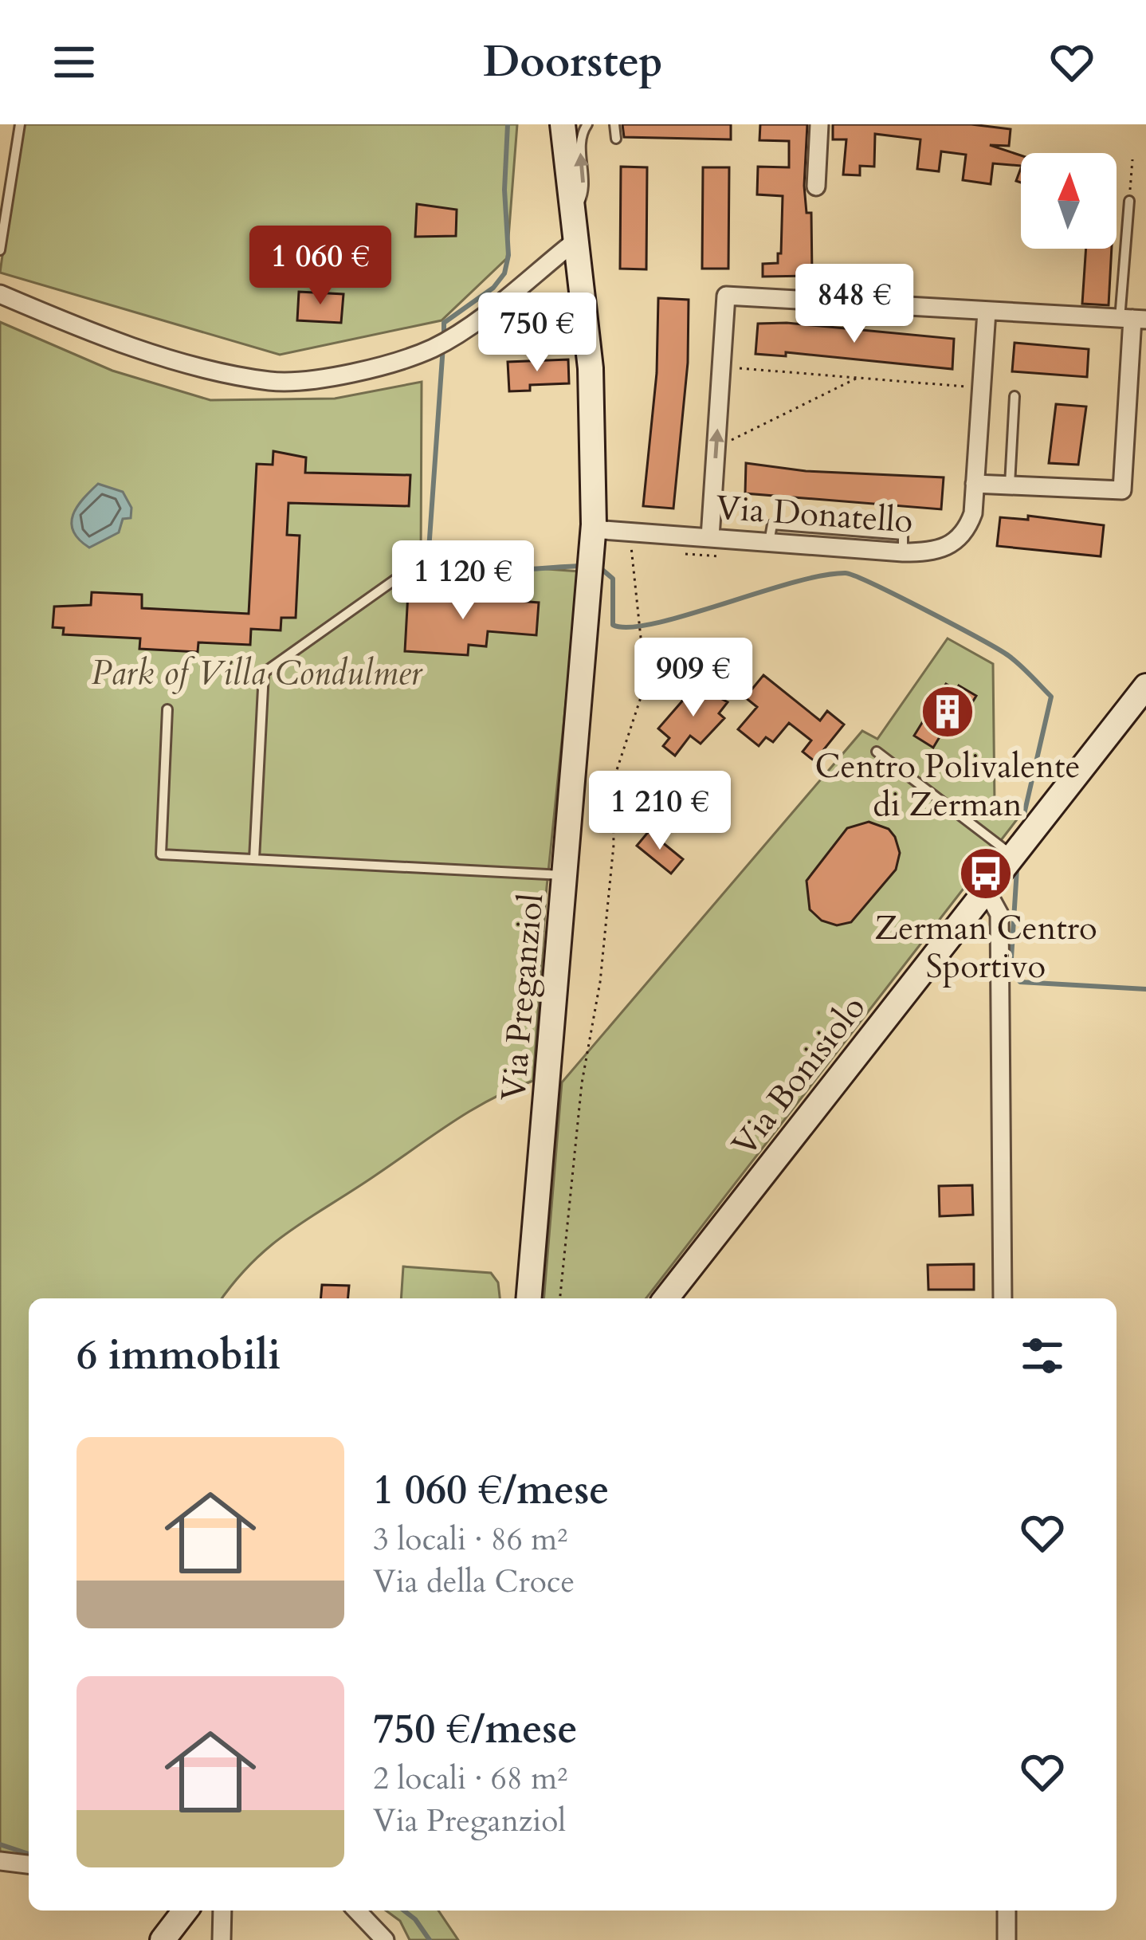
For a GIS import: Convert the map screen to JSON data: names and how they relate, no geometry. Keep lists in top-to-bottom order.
{
  "streets": {
    "street": ["Via Donatello", "Via Preganziol", "Via Bonisiolo"]
  },
  "crossings": [
    ["Via Donatello", "Via Preganziol"]
  ],
  "parks": ["Park of Villa Condulmer"],
  "places": {
    "building": ["Centro Polivalente di Zerman"],
    "bus stop": ["Zerman Centro Sportivo"]
  },
  "north": "top",
  "page": {
    "header": "Doorstep",
    "price": [
      "1 060 €",
      "848 €",
      "750 €",
      "1 120 €",
      "909 €",
      "1 210 €"
    ],
    "heading": "6 immobili",
    "list": [
      {
        "name": "1 060 €/mese",
        "note": "3 locali · 86 m² · Via della Croce"
      },
      {
        "name": "750 €/mese",
        "note": "2 locali · 68 m² · Via Preganziol"
      }
    ]
  }
}
